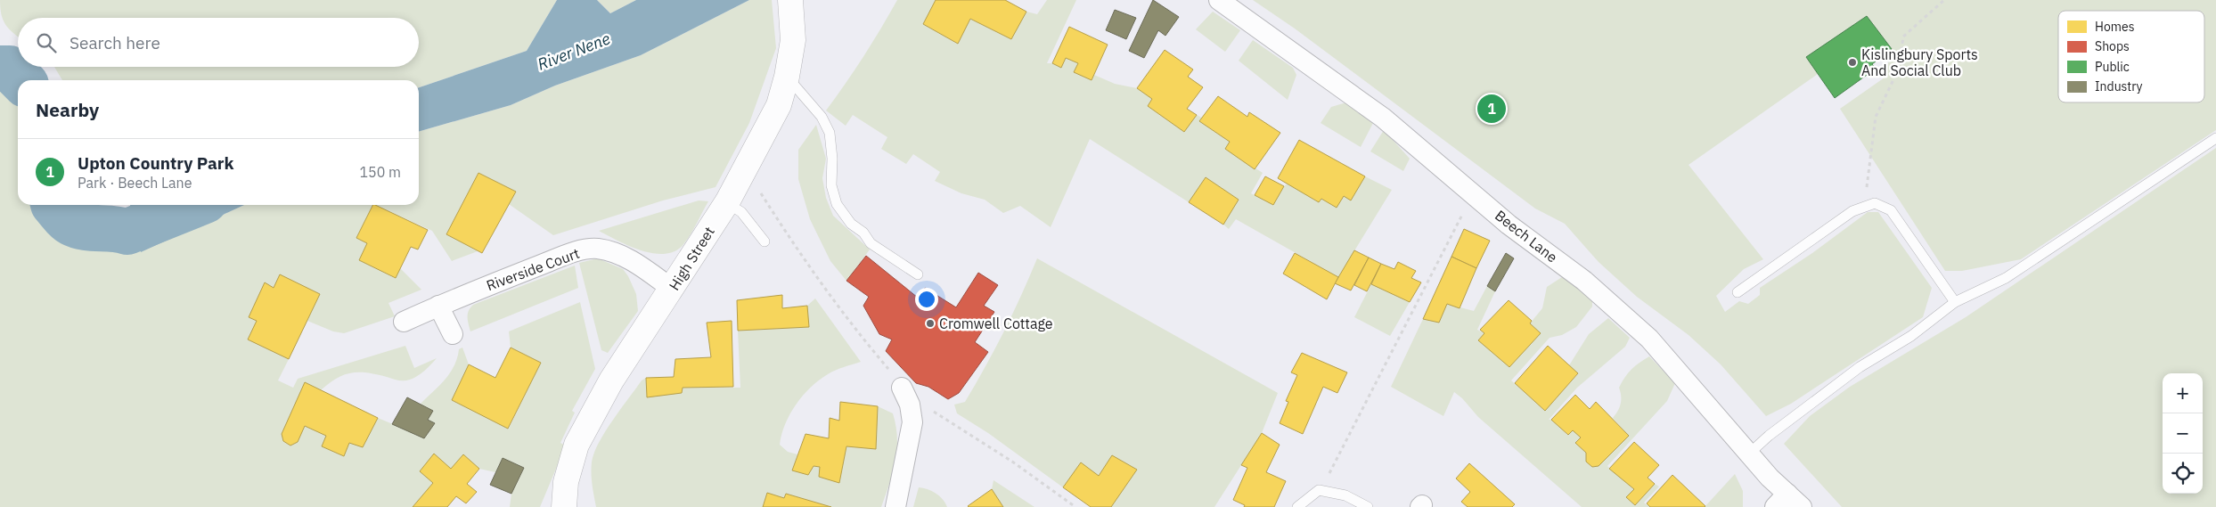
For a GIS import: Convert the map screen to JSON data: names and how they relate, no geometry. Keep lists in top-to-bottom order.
{
  "streets": {
    "street": ["Beech Lane", "High Street", "Riverside Court"]
  },
  "crossings": [
    ["High Street", "Riverside Court"]
  ],
  "water": ["River Nene"],
  "places": ["Kislingbury Sports And Social Club", "Cromwell Cottage"],
  "legend": [
    "Homes",
    "Shops",
    "Public",
    "Industry"
  ],
  "page": {
    "search": "Search here",
    "heading": "Nearby",
    "pins": "1",
    "list": [
      {
        "mark": "1",
        "name": "Upton Country Park",
        "note": "Park · Beech Lane",
        "value": "150 m"
      }
    ],
    "map_buttons": ["+", "−"]
  }
}
